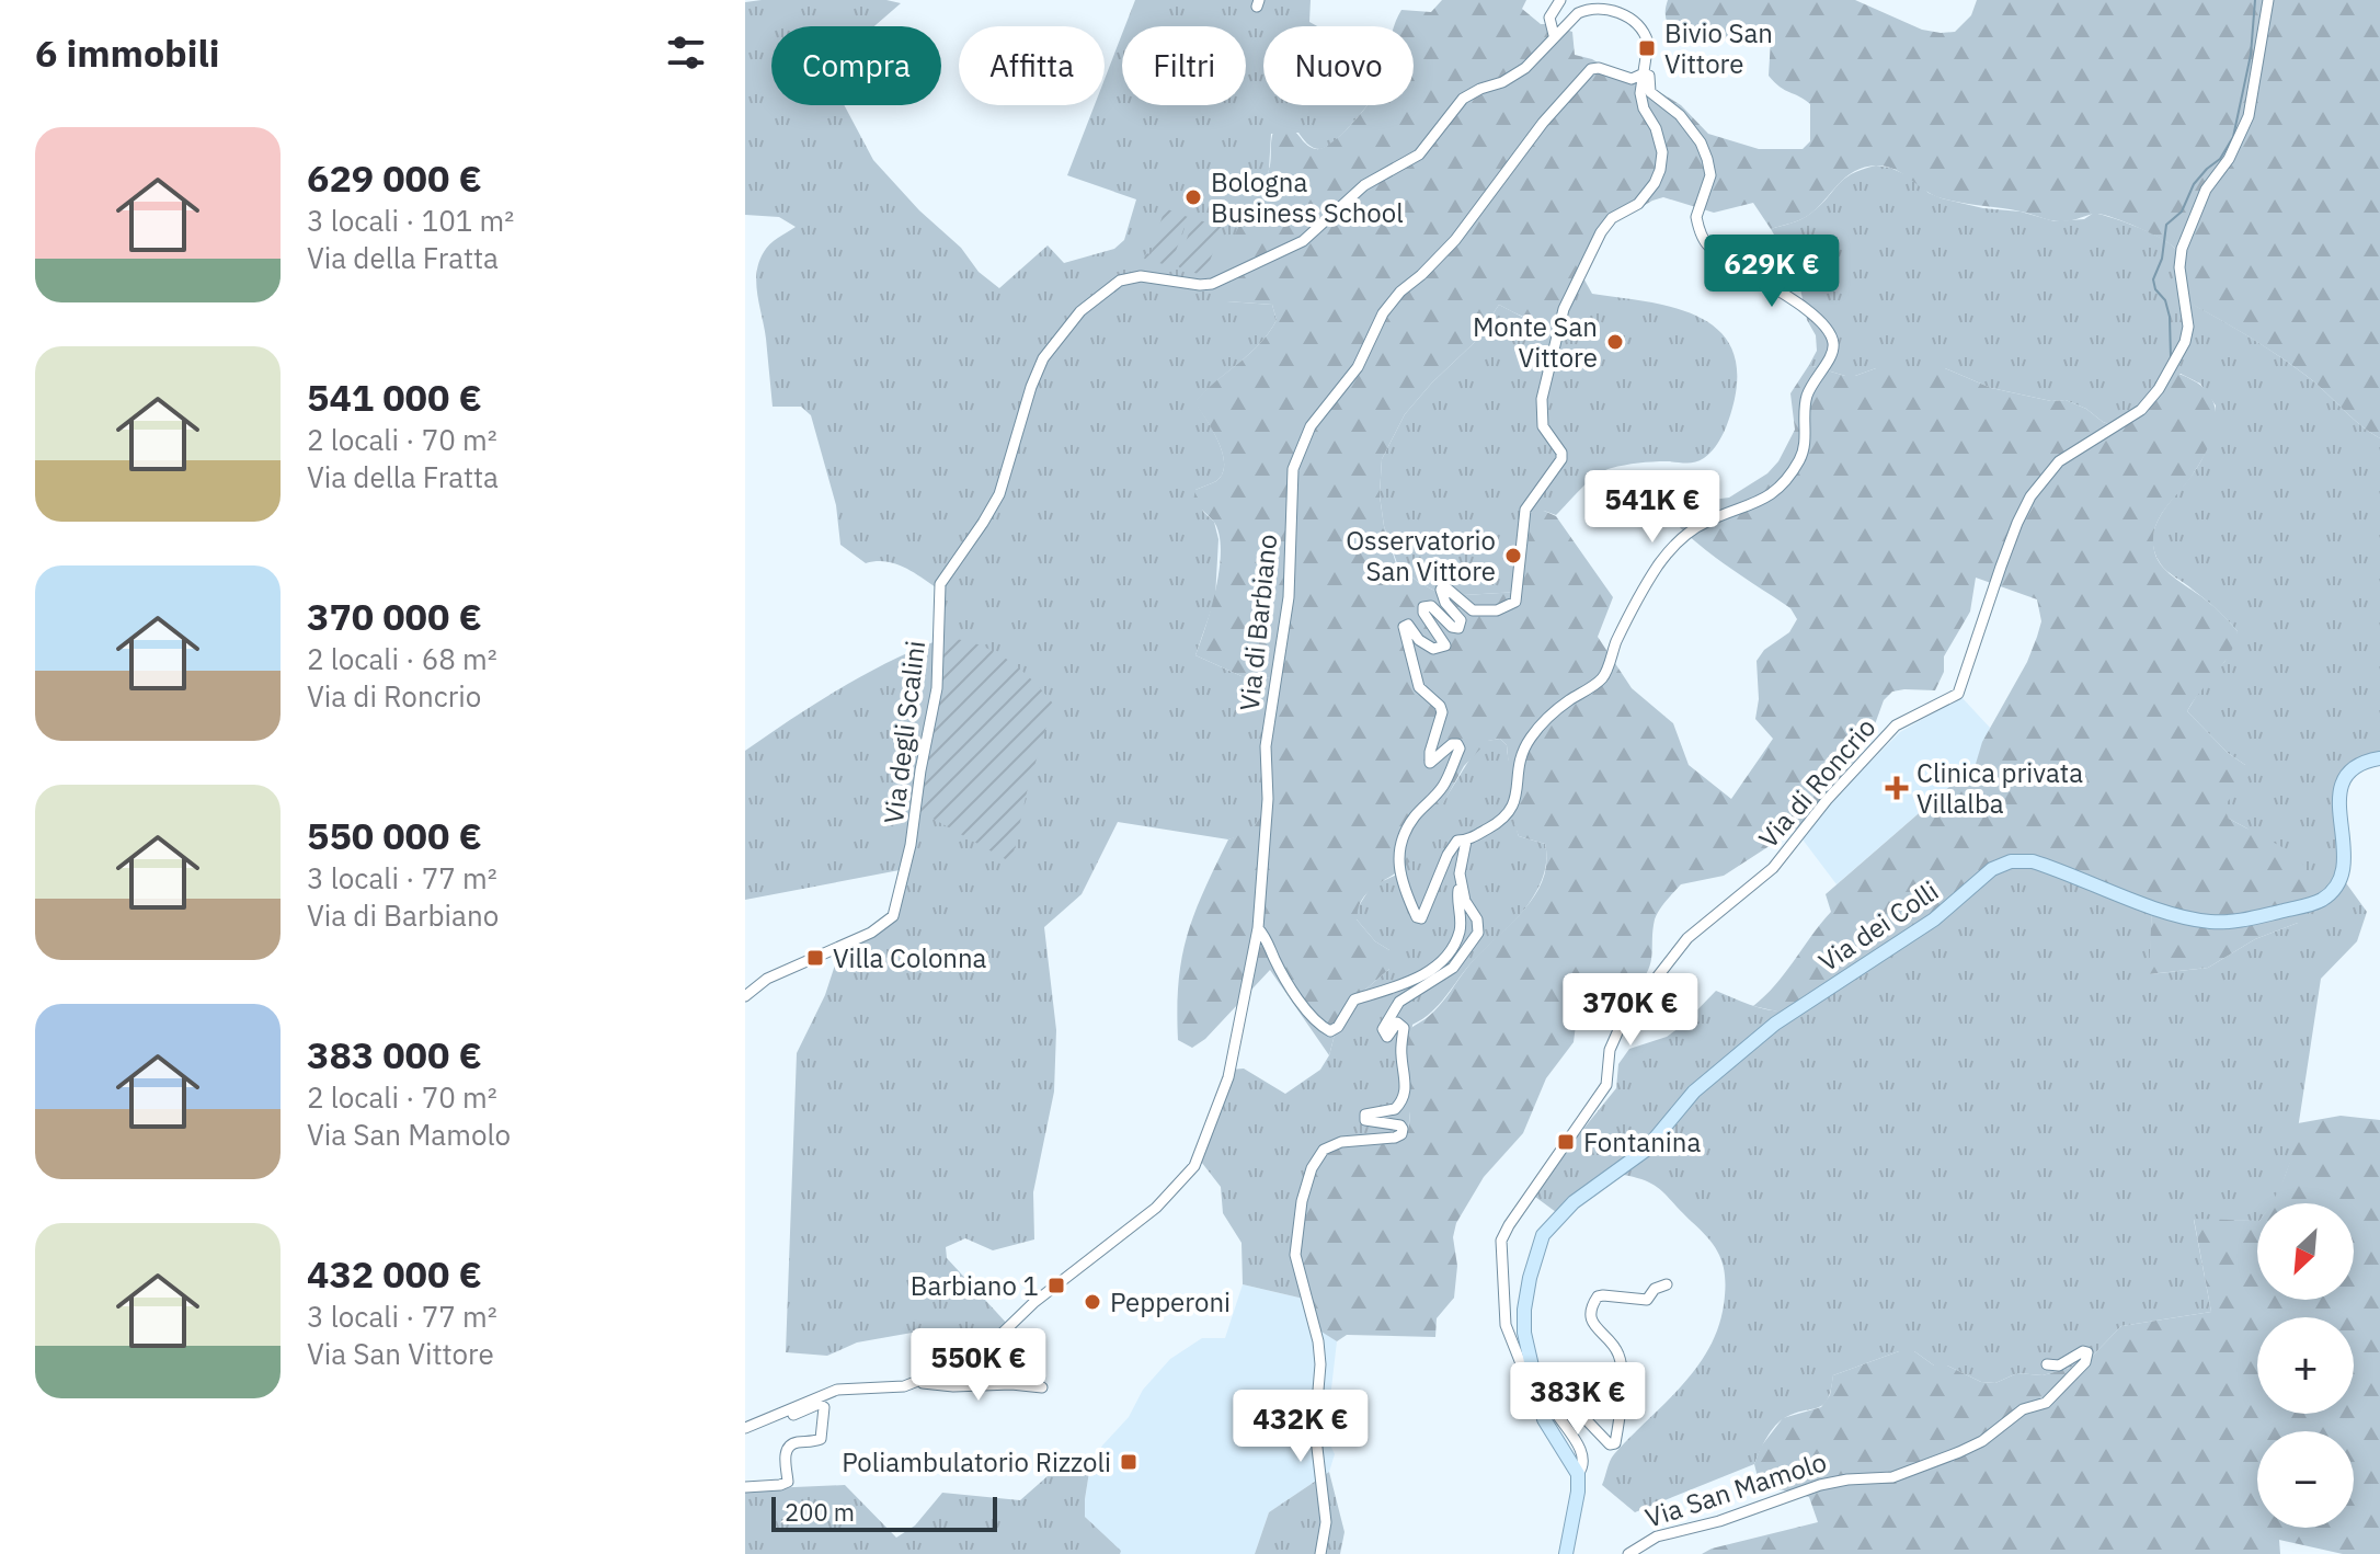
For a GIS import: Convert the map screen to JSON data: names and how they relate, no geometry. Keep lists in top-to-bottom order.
{
  "streets": {
    "main road": ["Via dei Colli"],
    "street": [
      "Via di Barbiano",
      "Via degli Scalini",
      "Via di Roncrio",
      "Via San Mamolo"
    ]
  },
  "crossings": [
    ["Via di Roncrio", "Via dei Colli"]
  ],
  "places": {
    "transit": [
      "Bivio San Vittore",
      "Villa Colonna",
      "Fontanina",
      "Barbiano 1",
      "Poliambulatorio Rizzoli"
    ],
    "other": [
      "Bologna Business School",
      "Monte San Vittore",
      "Osservatorio San Vittore",
      "Pepperoni"
    ],
    "health": ["Clinica privata Villalba"]
  },
  "scale_bar": "200 m",
  "north": "bottom left",
  "page": {
    "heading": "6 immobili",
    "chip": [
      "Compra",
      "Affitta",
      "Filtri",
      "Nuovo"
    ],
    "list": [
      {
        "name": "629 000 €",
        "note": "3 locali · 101 m² · Via della Fratta"
      },
      {
        "name": "541 000 €",
        "note": "2 locali · 70 m² · Via della Fratta"
      },
      {
        "name": "370 000 €",
        "note": "2 locali · 68 m² · Via di Roncrio"
      },
      {
        "name": "550 000 €",
        "note": "3 locali · 77 m² · Via di Barbiano"
      },
      {
        "name": "383 000 €",
        "note": "2 locali · 70 m² · Via San Mamolo"
      },
      {
        "name": "432 000 €",
        "note": "3 locali · 77 m² · Via San Vittore"
      }
    ],
    "price": [
      "629K €",
      "541K €",
      "370K €",
      "550K €",
      "383K €",
      "432K €"
    ],
    "map_buttons": ["+", "−"],
    "scale": "200 m"
  }
}
